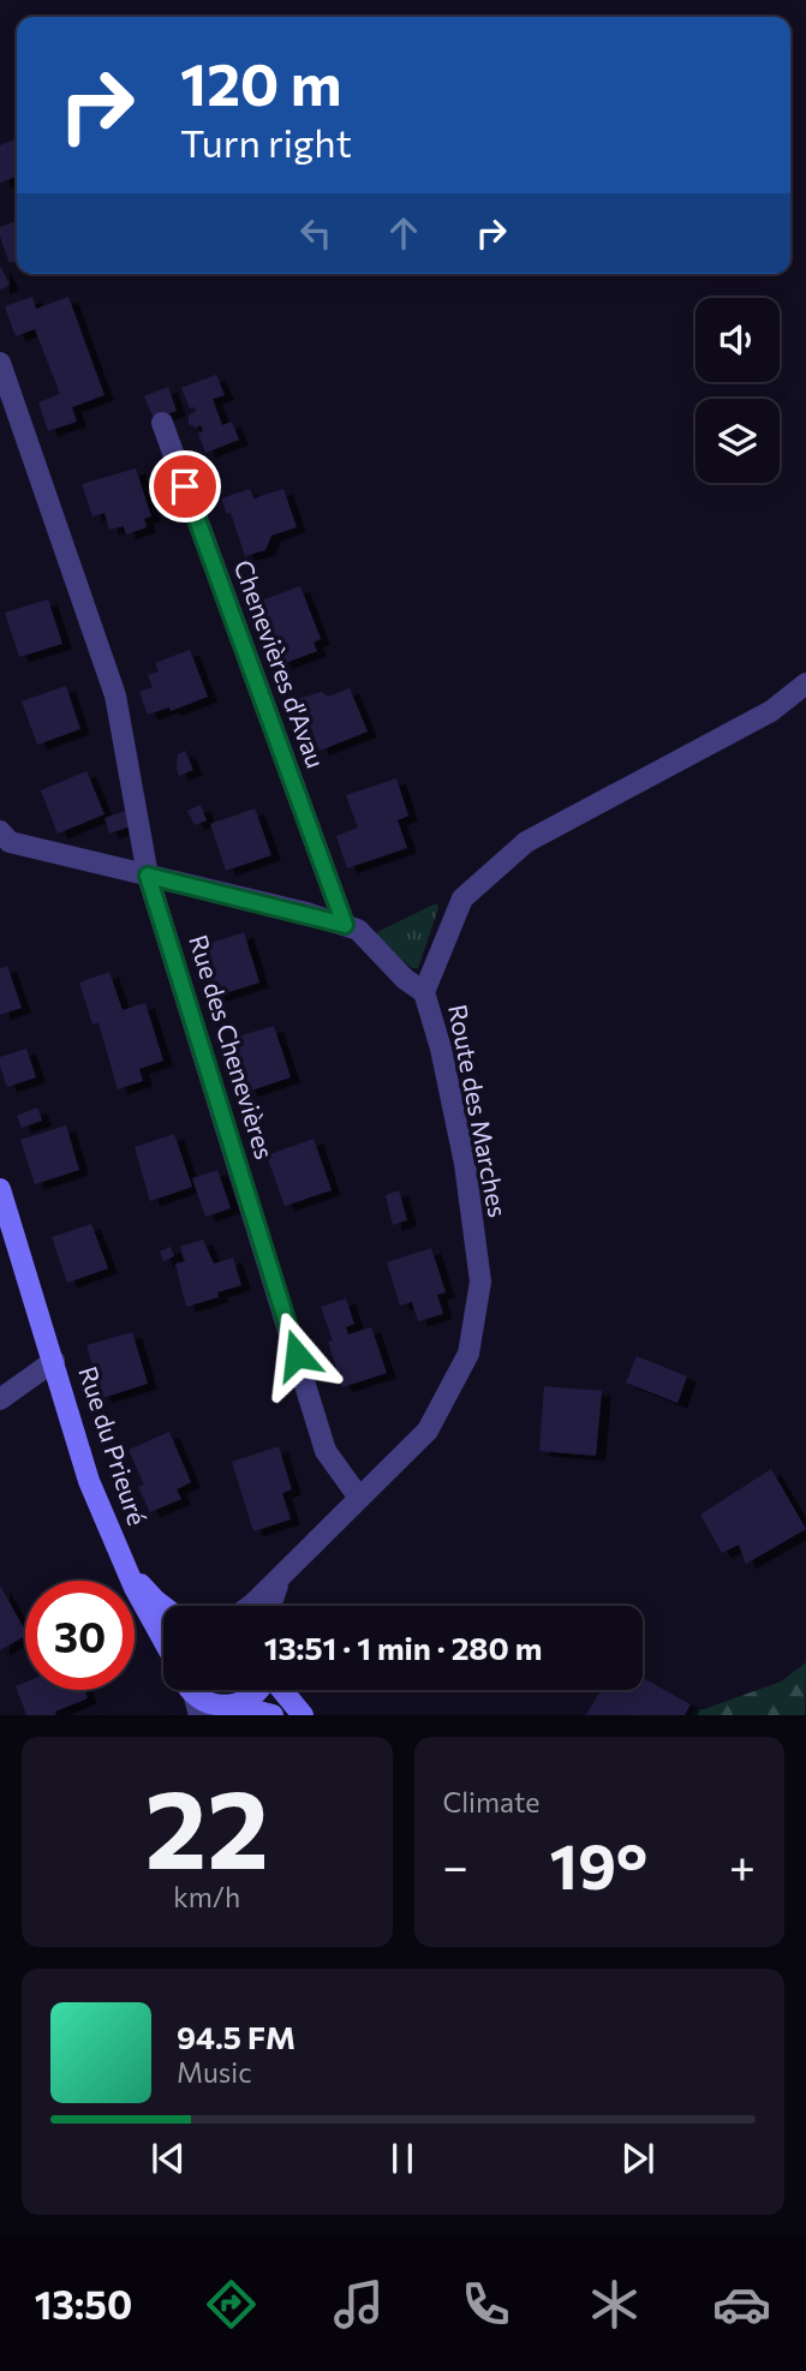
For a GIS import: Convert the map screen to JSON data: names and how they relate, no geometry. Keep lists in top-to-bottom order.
{
  "streets": {
    "main road": ["Rue du Prieuré"],
    "street": ["Chenevières d'Avau", "Rue des Chenevières", "Route des Marches"]
  },
  "crossings": [
    ["Rue des Chenevières", "Route des Marches"]
  ],
  "page": {
    "turn": ["120 m", "Turn right"],
    "limit": "30",
    "trip": "13:51 · 1 min · 280 m",
    "tile": [
      ["22", "km/h"],
      "Climate"
    ],
    "heat": ["−", "19°", "+"],
    "song": ["94.5 FM", "Music"],
    "tabs": "13:50"
  }
}
